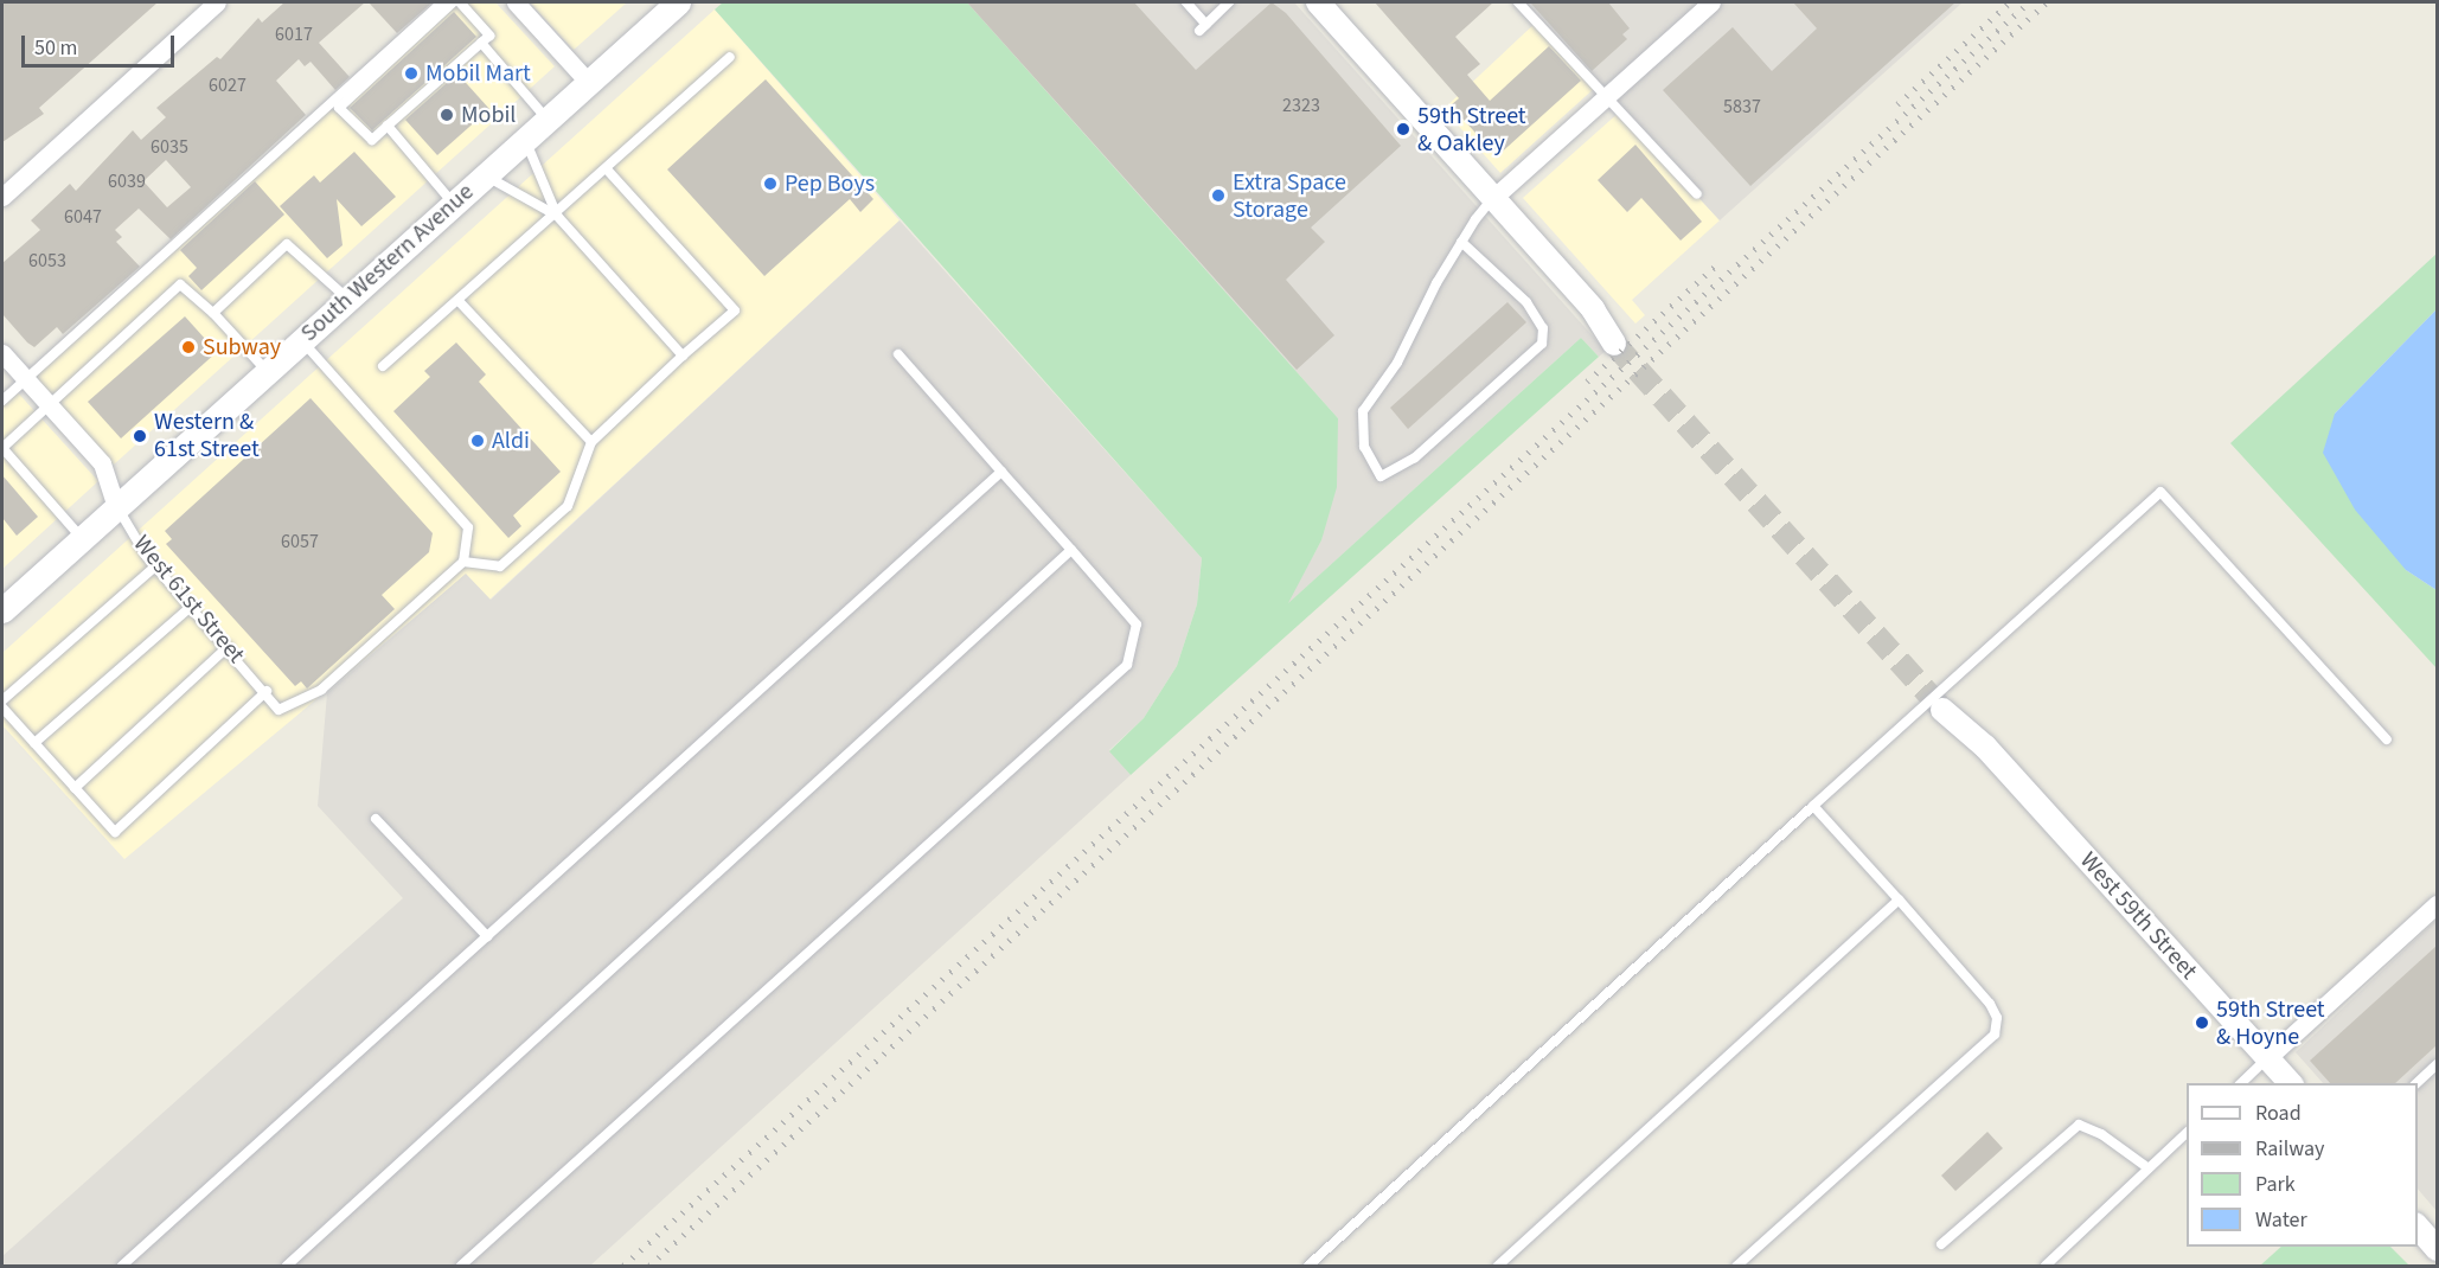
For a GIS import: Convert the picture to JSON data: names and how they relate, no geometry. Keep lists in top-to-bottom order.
{
  "streets": {
    "main road": ["South Western Avenue"],
    "street": ["West 61st Street", "West 59th Street"]
  },
  "crossings": [
    ["South Western Avenue", "West 61st Street"]
  ],
  "places": [
    "Mobil Mart",
    "Mobil",
    "59th Street & Oakley",
    "Pep Boys",
    "Extra Space Storage",
    "Subway",
    "Western & 61st Street",
    "Aldi",
    "59th Street & Hoyne"
  ],
  "house_numbers": [
    "6017",
    "6027",
    "2323",
    "5837",
    "6035",
    "6039",
    "6047",
    "6053",
    "6057"
  ],
  "legend": [
    "Road",
    "Railway",
    "Park",
    "Water"
  ],
  "scale_bar": "50 m"
}
